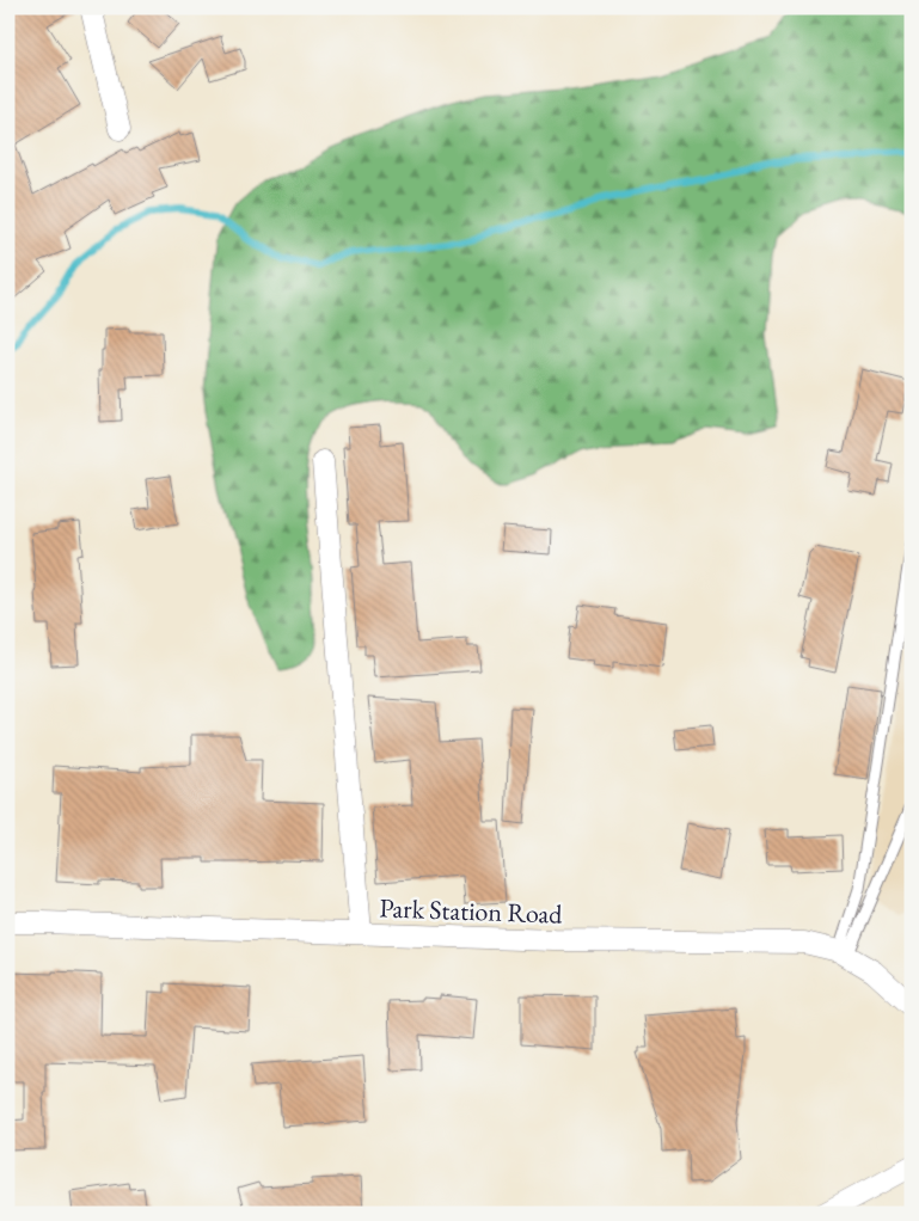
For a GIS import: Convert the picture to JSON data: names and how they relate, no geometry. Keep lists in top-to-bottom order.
{
  "streets": {
    "street": ["Park Station Road"]
  }
}
